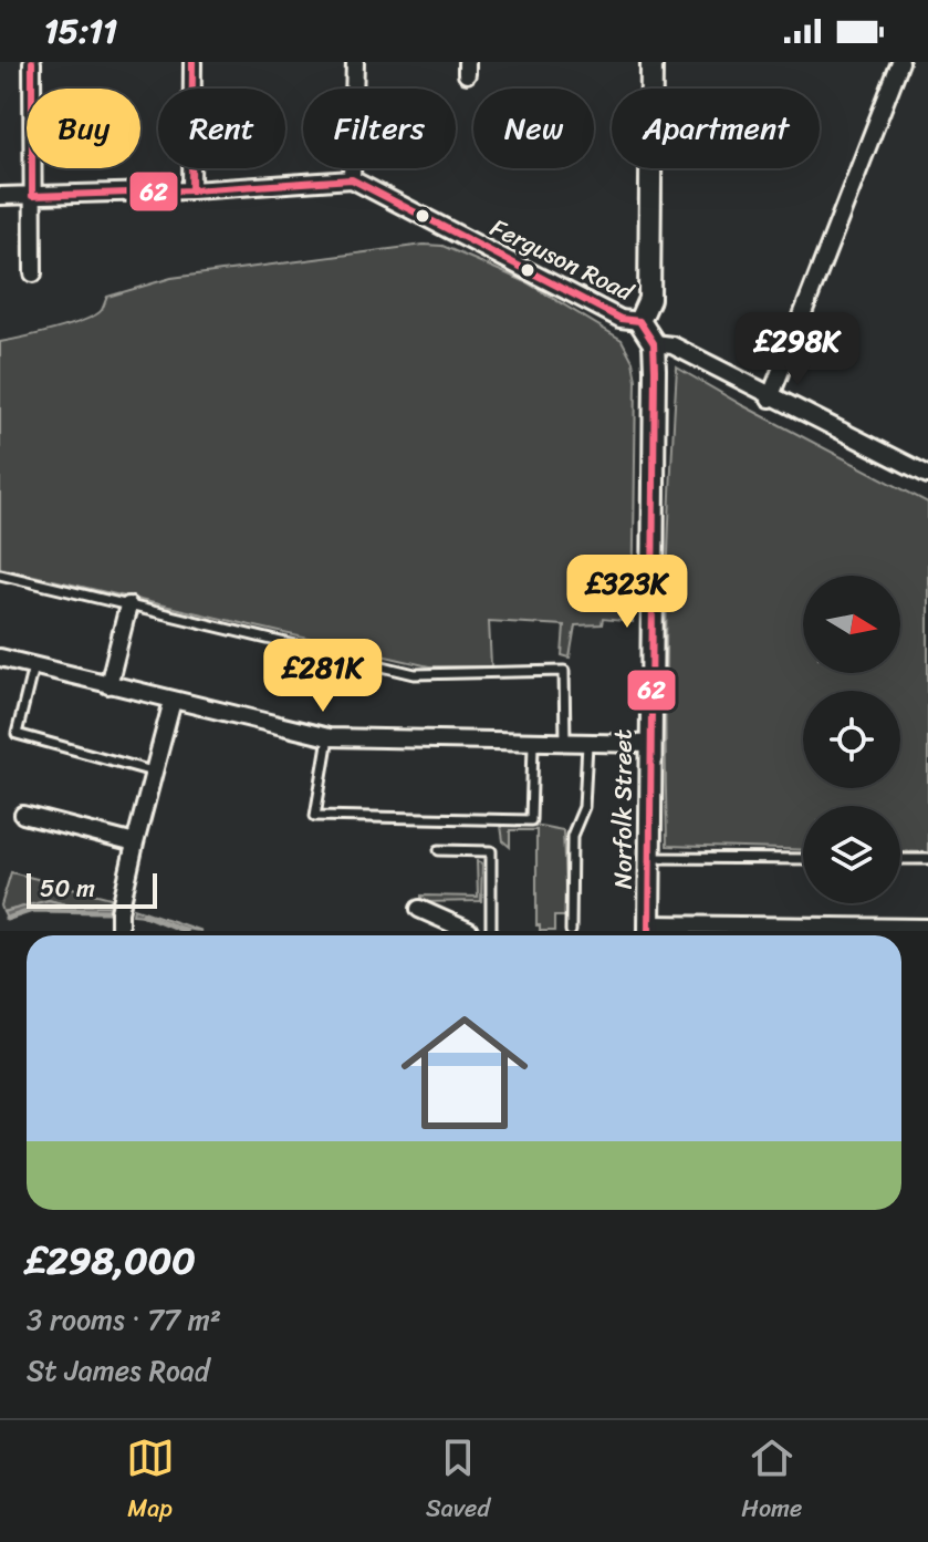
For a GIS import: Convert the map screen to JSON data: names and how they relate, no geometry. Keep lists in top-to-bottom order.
{
  "streets": {
    "street": ["Ferguson Road", "Norfolk Street"]
  },
  "lines": ["transit line 62"],
  "scale_bar": "50 m",
  "north": "right",
  "page": {
    "status": "15:11",
    "chip": [
      "Buy",
      "Rent",
      "Filters",
      "New",
      "Apartment"
    ],
    "price": ["£298K", "£323K", "£281K"],
    "scale": "50 m",
    "list": [
      {
        "name": "£298,000",
        "note": "3 rooms · 77 m² · St James Road"
      }
    ],
    "tabs": ["Map", "Saved", "Home"]
  }
}
